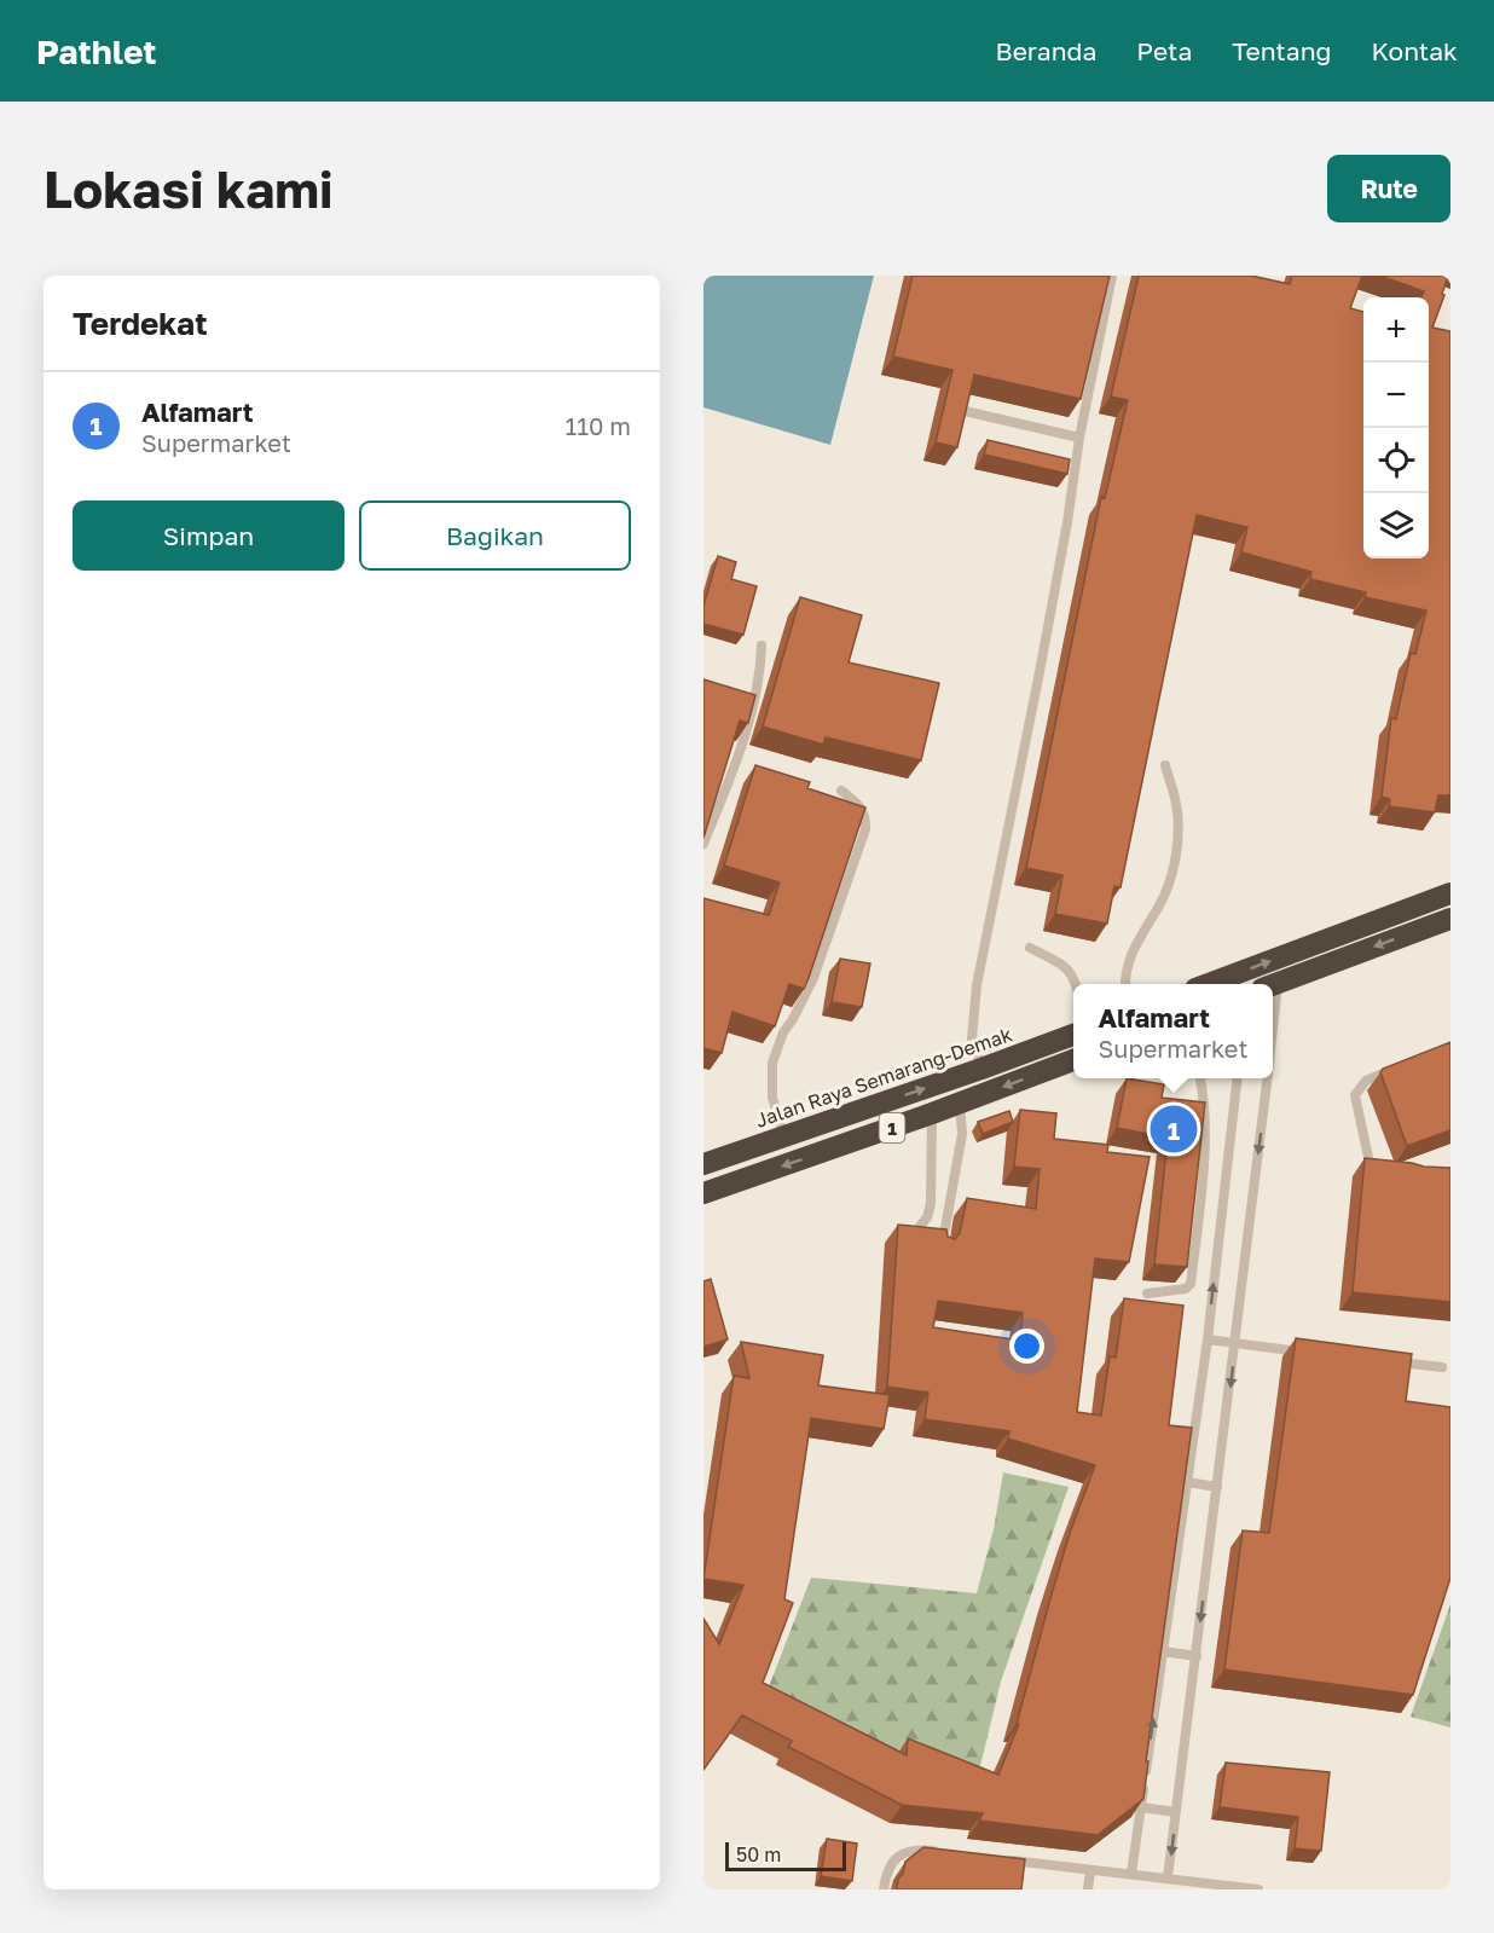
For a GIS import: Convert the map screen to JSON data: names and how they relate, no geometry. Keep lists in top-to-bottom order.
{
  "streets": {
    "highway": ["Jalan Raya Semarang-Demak", "1"]
  },
  "scale_bar": "50 m",
  "page": {
    "header": "Pathlet",
    "nav": [
      "Beranda",
      "Peta",
      "Tentang",
      "Kontak"
    ],
    "buttons": [
      "Rute",
      ["Simpan", "Bagikan"]
    ],
    "title": "Lokasi kami",
    "heading": "Terdekat",
    "map_buttons": ["+", "−"],
    "list": [
      {
        "mark": "1",
        "name": "Alfamart",
        "note": "Supermarket",
        "value": "110 m"
      }
    ],
    "popup": ["Alfamart", "Supermarket"],
    "pins": "1",
    "scale": "50 m"
  }
}
